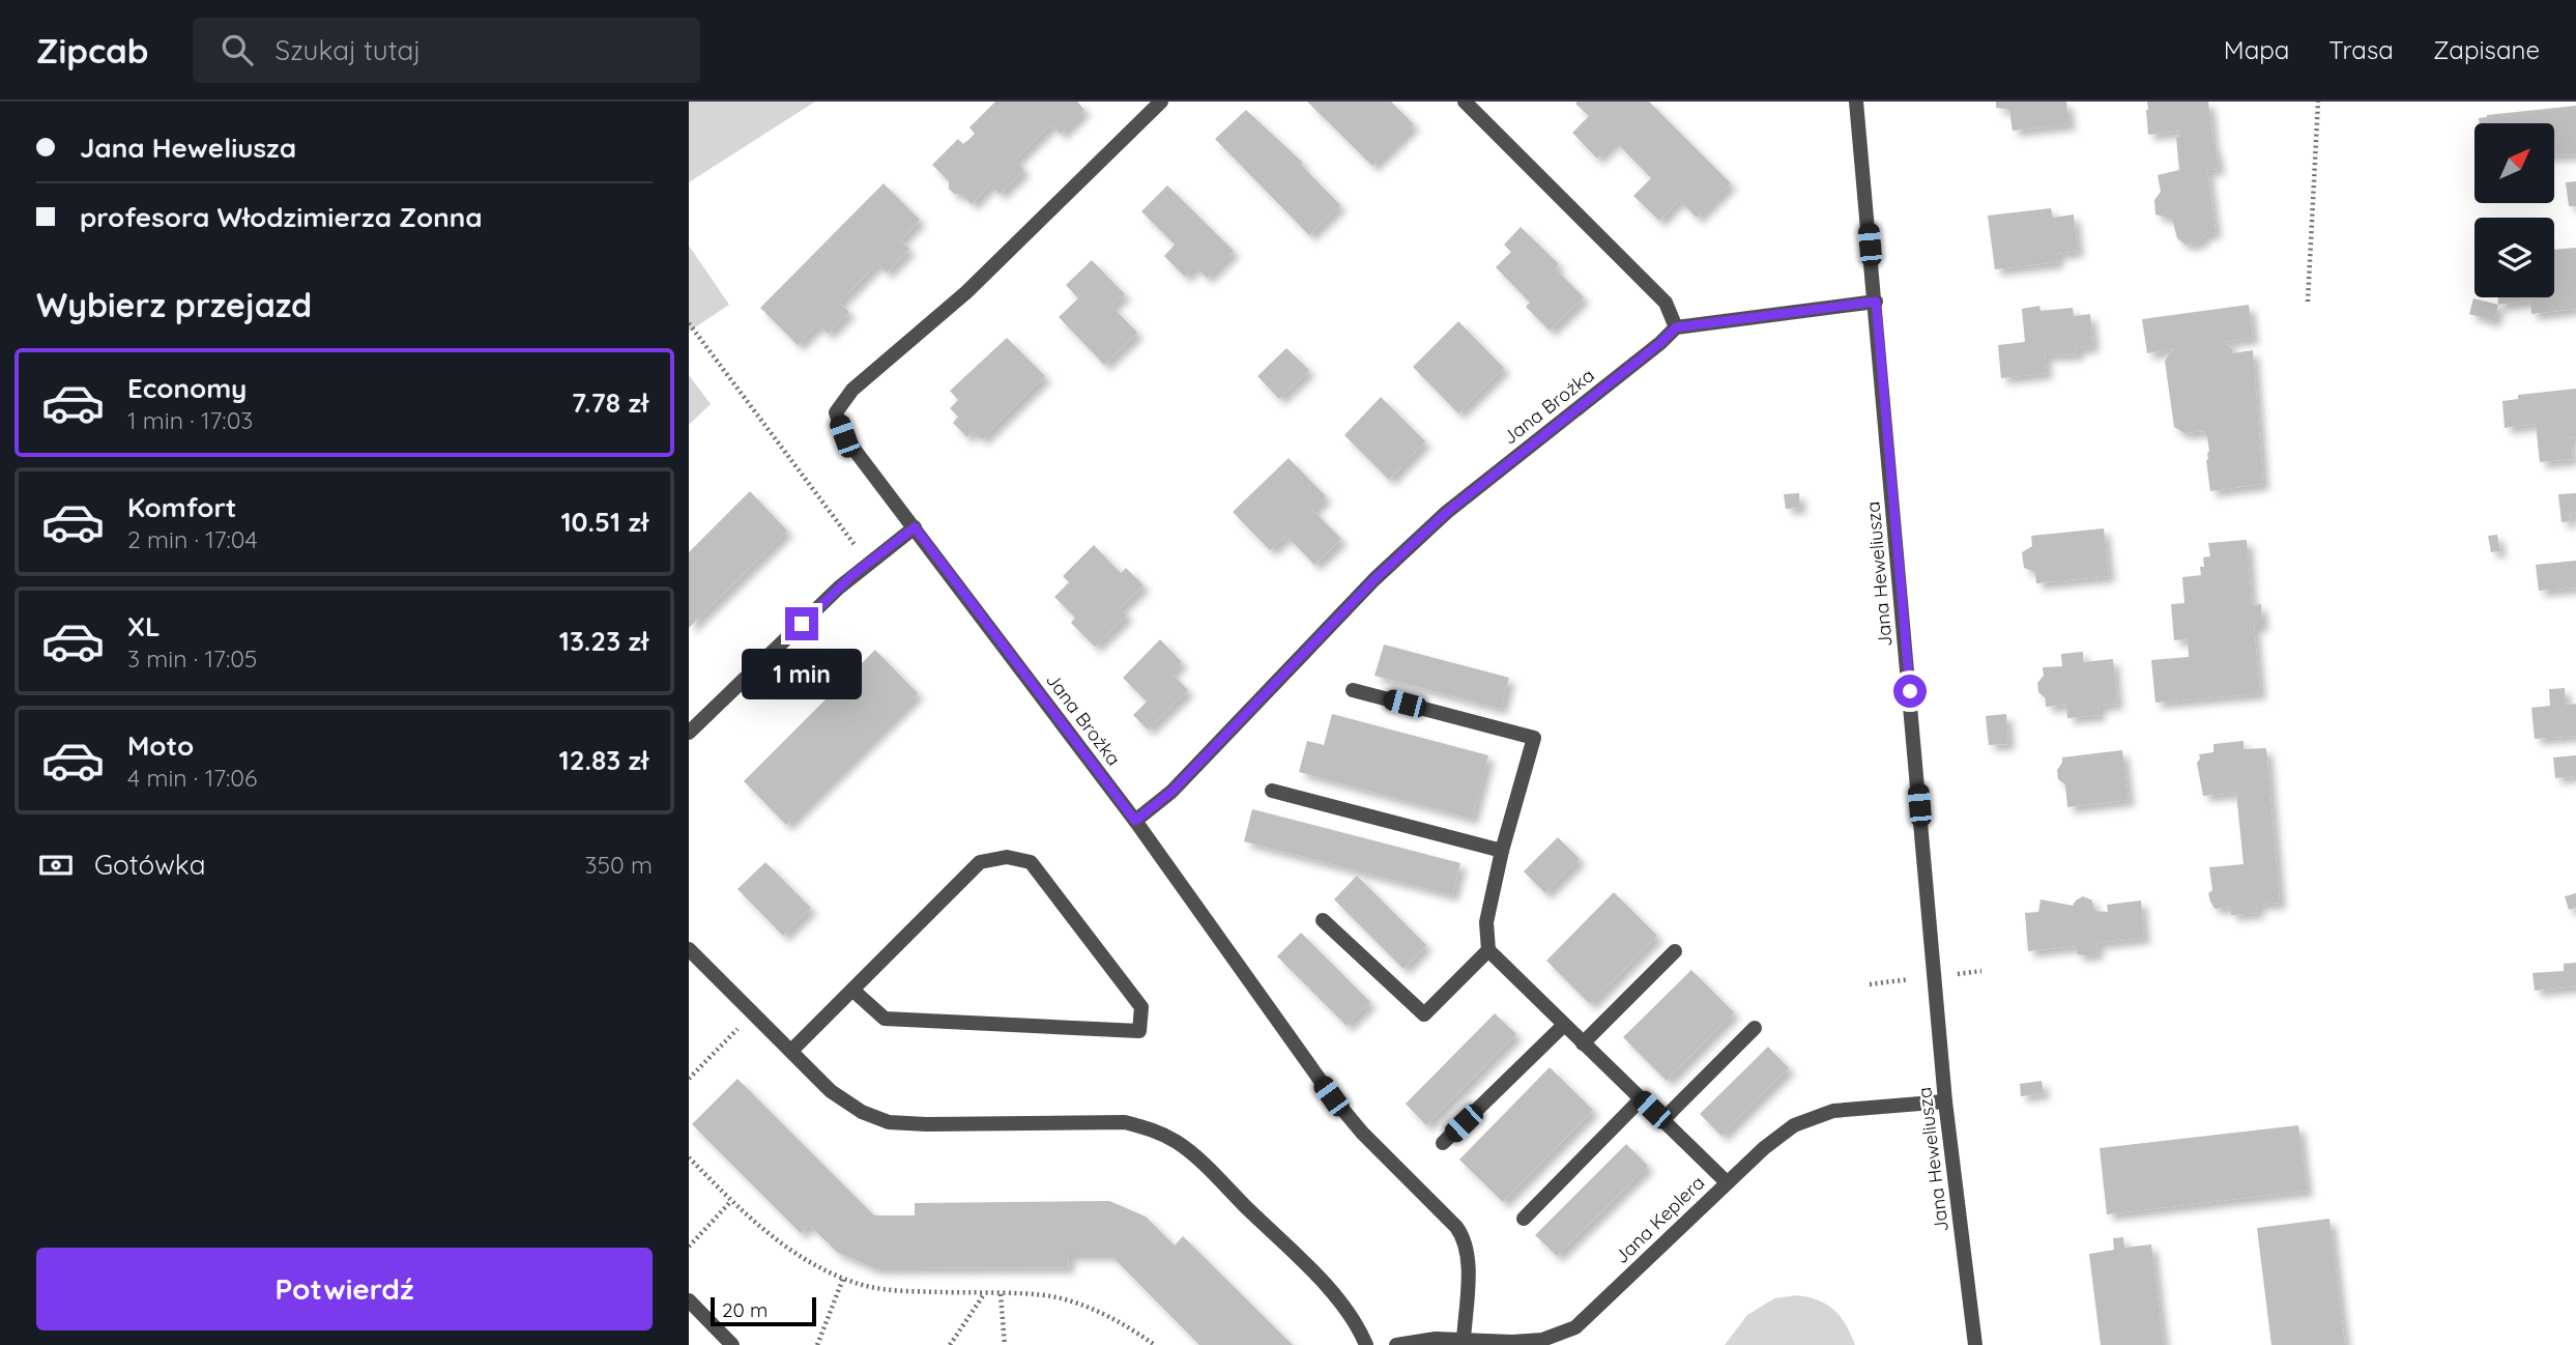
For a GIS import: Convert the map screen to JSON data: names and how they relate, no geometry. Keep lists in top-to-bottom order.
{
  "streets": {
    "street": ["Jana Brożka", "Jana Heweliusza", "Jana Keplera"]
  },
  "crossings": [
    ["Jana Heweliusza", "Jana Keplera"]
  ],
  "scale_bar": "20 m",
  "north": "top right",
  "page": {
    "header": "Zipcab",
    "search": "Szukaj tutaj",
    "nav": ["Mapa", "Trasa", "Zapisane"],
    "banner": ["Jana Heweliusza", "profesora Włodzimierza Zonna"],
    "heading": "Wybierz przejazd",
    "list": [
      {
        "name": "Economy",
        "note": "1 min · 17:03",
        "value": "7.78 zł"
      },
      {
        "name": "Komfort",
        "note": "2 min · 17:04",
        "value": "10.51 zł"
      },
      {
        "name": "XL",
        "note": "3 min · 17:05",
        "value": "13.23 zł"
      },
      {
        "name": "Moto",
        "note": "4 min · 17:06",
        "value": "12.83 zł"
      }
    ],
    "bubble": "1 min",
    "pay": ["Gotówka", "350 m"],
    "buttons": "Potwierdź",
    "scale": "20 m"
  }
}
